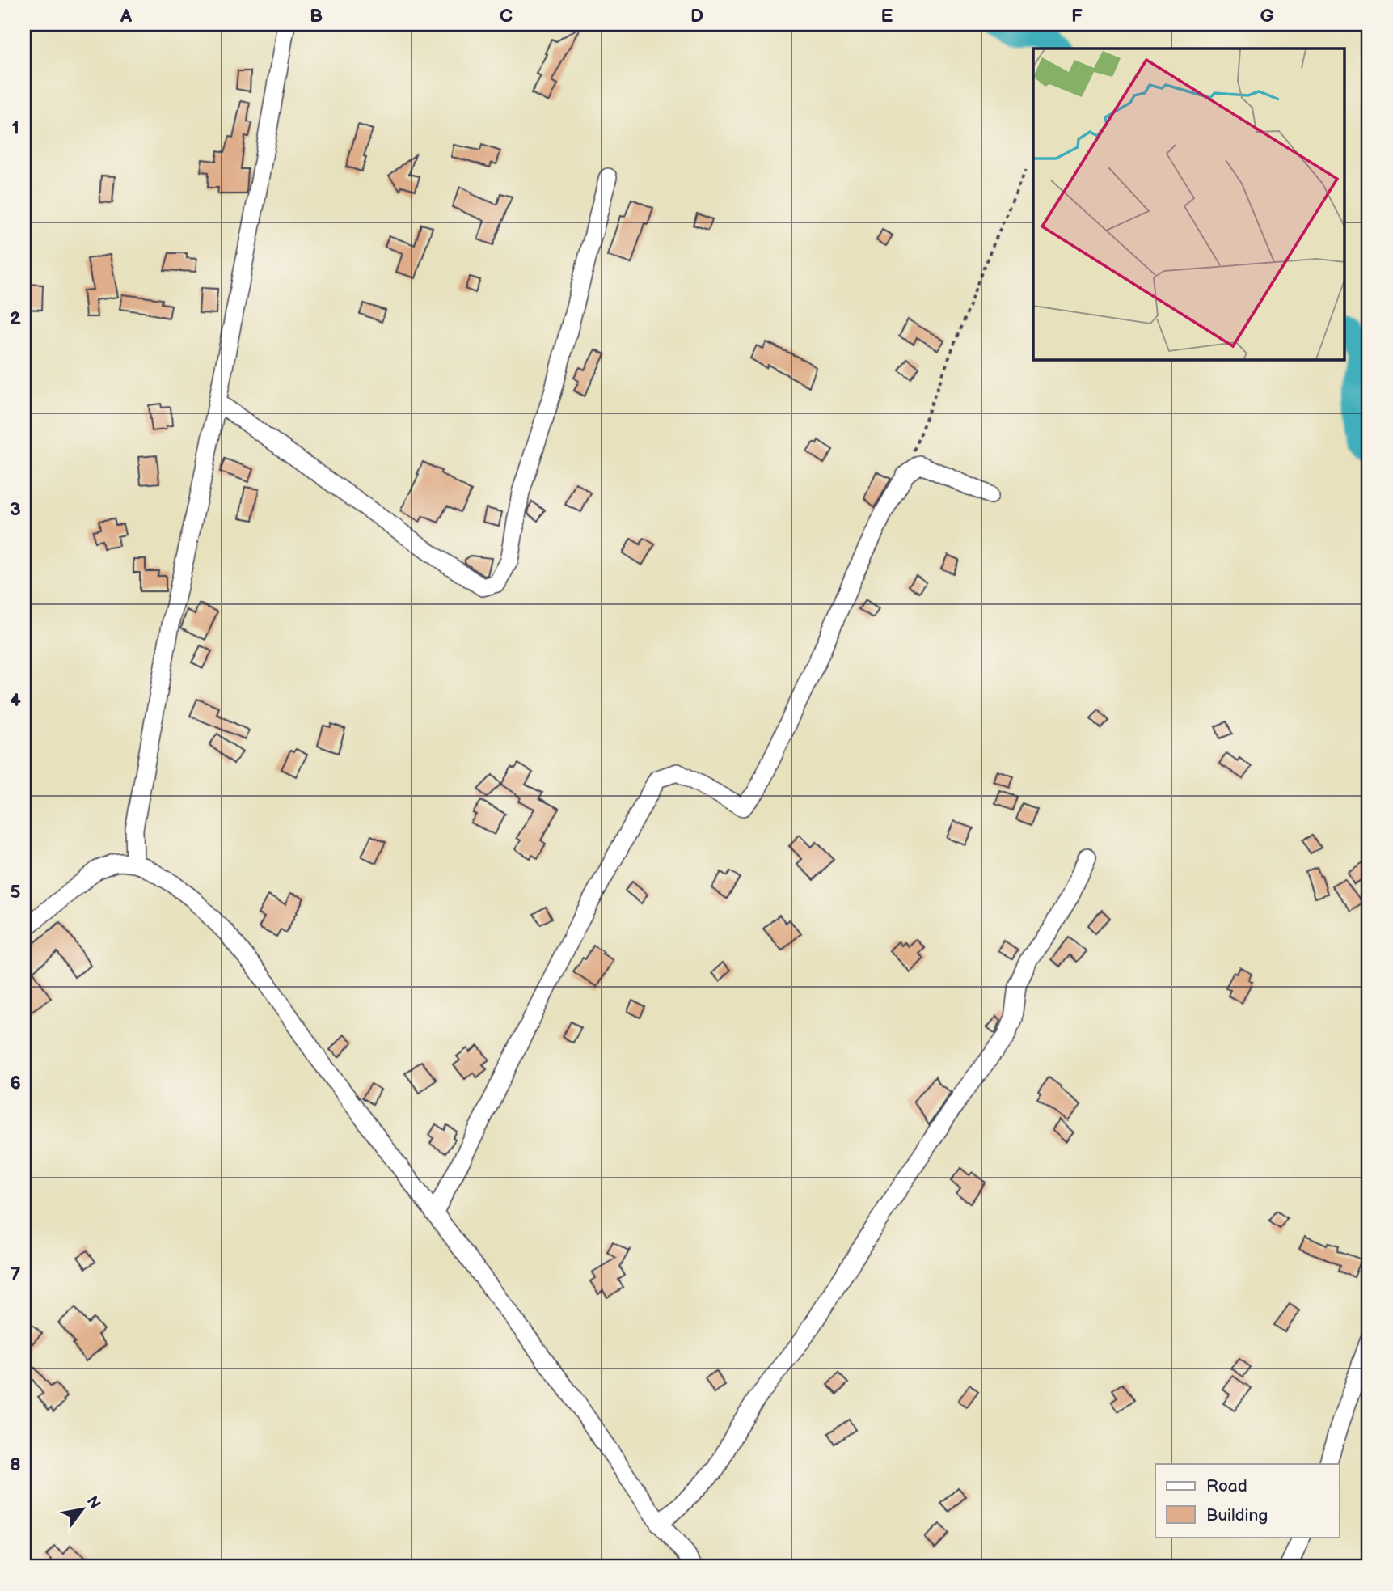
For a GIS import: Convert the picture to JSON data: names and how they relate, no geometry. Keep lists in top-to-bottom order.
{
  "legend": ["Road", "Building"],
  "north": "top right",
  "grid": {
    "columns": [
      "A",
      "B",
      "C",
      "D",
      "E",
      "F",
      "G"
    ],
    "rows": [
      "1",
      "2",
      "3",
      "4",
      "5",
      "6",
      "7",
      "8"
    ]
  }
}
